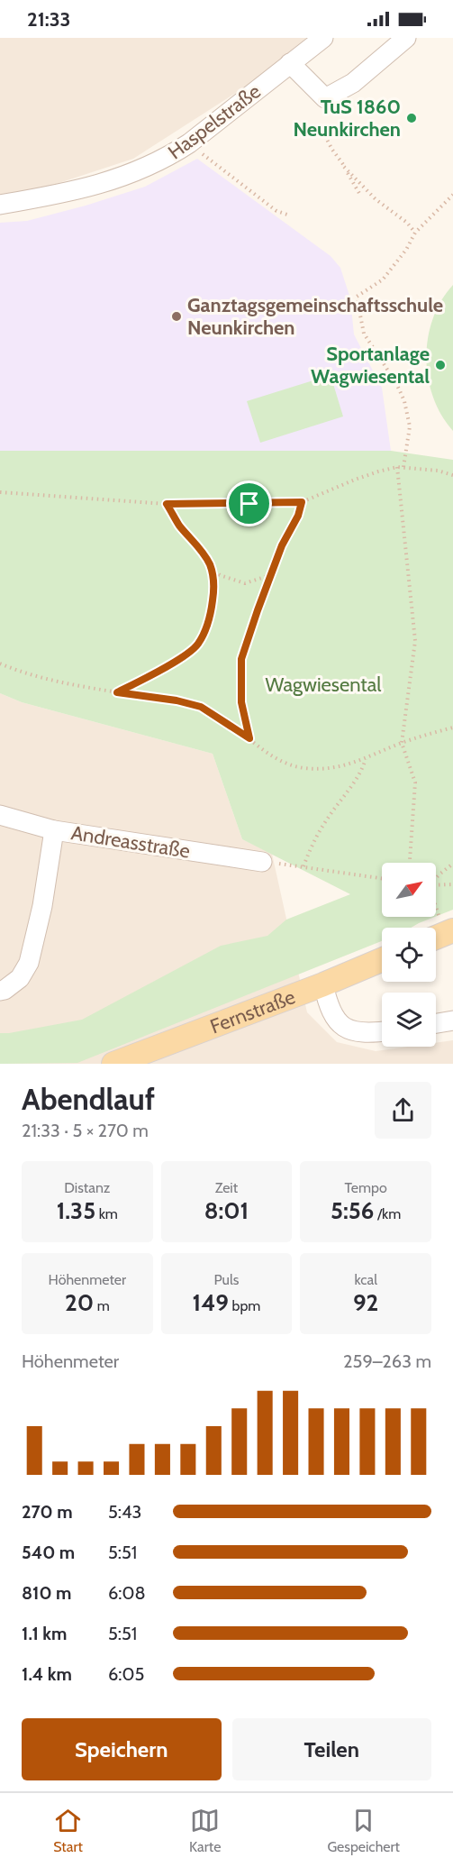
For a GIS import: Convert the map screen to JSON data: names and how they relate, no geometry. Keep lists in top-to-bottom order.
{
  "streets": {
    "main road": ["Fernstraße"],
    "street": ["Haspelstraße", "Andreasstraße"]
  },
  "parks": ["Wagwiesental"],
  "places": ["TuS 1860 Neunkirchen", "Ganztagsgemeinschaftsschule Neunkirchen", "Sportanlage Wagwiesental"],
  "north": "top right",
  "page": {
    "status": "21:33",
    "heading": ["Abendlauf", "21:33 · 5 × 270 m"],
    "stats": [
      ["Distanz", "1.35 km"],
      ["Zeit", "8:01"],
      ["Tempo", "5:56 /km"],
      ["Höhenmeter", "20 m"],
      ["Puls", "149 bpm"],
      ["kcal", "92"]
    ],
    "chart": ["Höhenmeter", "259–263 m"],
    "list": [
      {
        "name": "270 m",
        "note": "5:43"
      },
      {
        "name": "540 m",
        "note": "5:51"
      },
      {
        "name": "810 m",
        "note": "6:08"
      },
      {
        "name": "1.1 km",
        "note": "5:51"
      },
      {
        "name": "1.4 km",
        "note": "6:05"
      }
    ],
    "buttons": ["Speichern", "Teilen"],
    "tabs": ["Start", "Karte", "Gespeichert"]
  }
}
